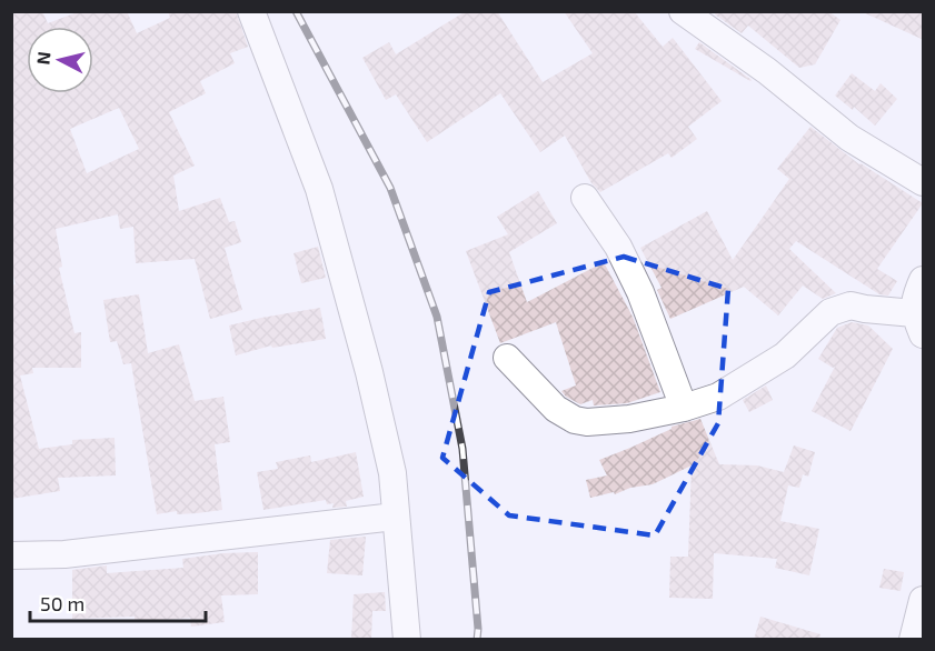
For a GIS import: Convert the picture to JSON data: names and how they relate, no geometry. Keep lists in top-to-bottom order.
{
  "scale_bar": "50 m",
  "north": "left"
}
